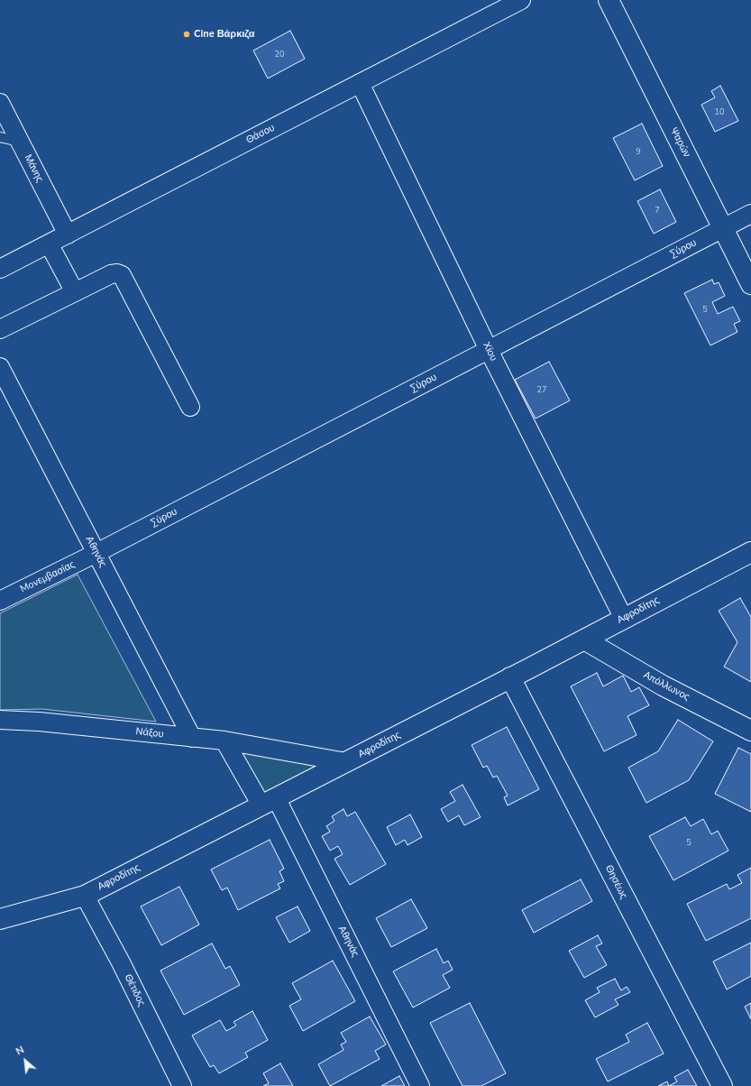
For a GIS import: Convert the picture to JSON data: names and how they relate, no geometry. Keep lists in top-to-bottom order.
{
  "streets": {
    "street": [
      "Θάσου",
      "Ψαρών",
      "Μάνης",
      "Σύρου",
      "Χίου",
      "Αθηνάς",
      "Movεμβασίας",
      "Αφροδίτης",
      "Απόλλωνος",
      "Νάξου",
      "Θησέως",
      "Θέτιδος"
    ]
  },
  "crossings": [
    ["Θάσου", "Μάνης"],
    ["Θάσου", "Χίου"],
    ["Ψαρών", "Σύρου"],
    ["Σύρου", "Χίου"],
    ["Σύρου", "Αθηνάς"],
    ["Σύρου", "Movεμβασίας"],
    ["Χίου", "Αφροδίτης"],
    ["Αθηνάς", "Movεμβασίας"],
    ["Αθηνάς", "Αφροδίτης"],
    ["Αθηνάς", "Νάξου"],
    ["Αφροδίτης", "Απόλλωνος"],
    ["Αφροδίτης", "Νάξου"],
    ["Αφροδίτης", "Θησέως"],
    ["Αφροδίτης", "Θέτιδος"]
  ],
  "places": ["Cine Βάρκιζα"],
  "house_numbers": [
    "20",
    "10",
    "9",
    "7",
    "5",
    "27",
    "5"
  ],
  "north": "top left"
}
